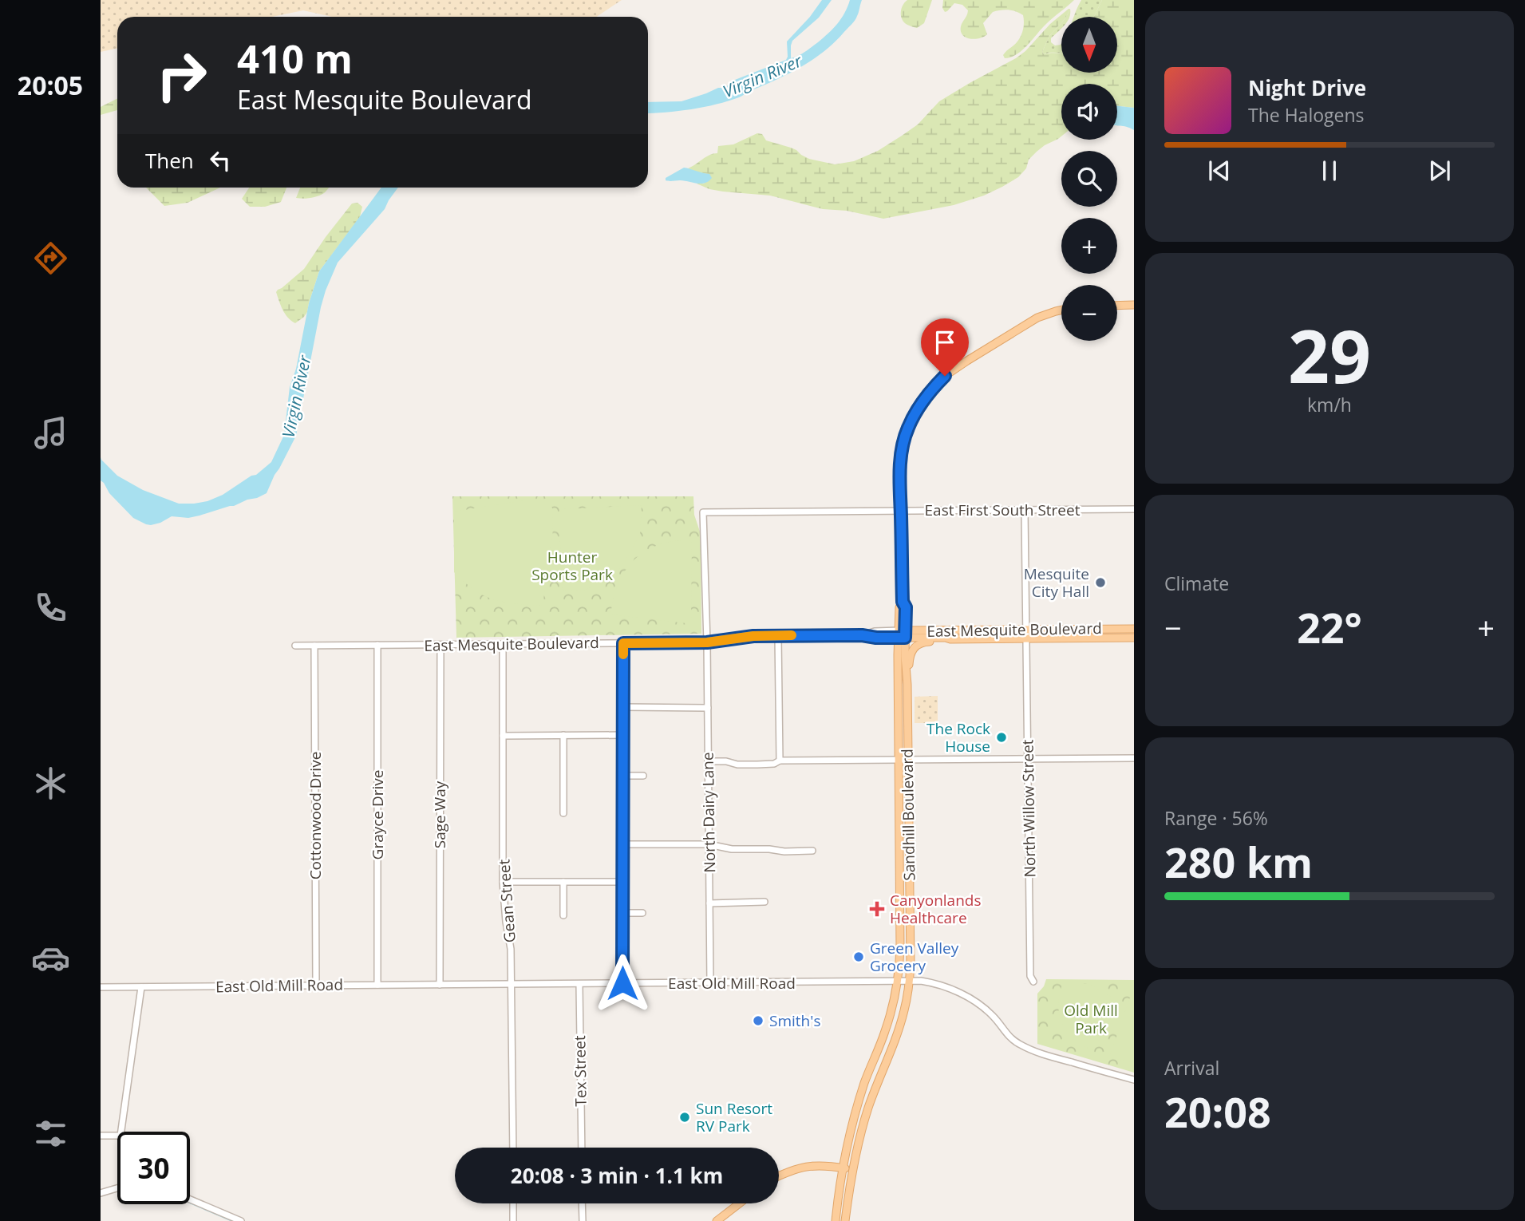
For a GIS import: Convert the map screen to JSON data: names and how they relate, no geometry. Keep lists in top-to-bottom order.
{
  "streets": {
    "main road": ["East Mesquite Boulevard", "Sandhill Boulevard"],
    "street": [
      "East First South Street",
      "North Willow Street",
      "North Dairy Lane",
      "Grayce Drive",
      "Sage Way",
      "Cottonwood Drive",
      "Gean Street",
      "East Old Mill Road",
      "Tex Street"
    ]
  },
  "crossings": [
    ["East First South Street", "North Willow Street"],
    ["East First South Street", "North Dairy Lane"],
    ["East Mesquite Boulevard", "North Willow Street"],
    ["East Mesquite Boulevard", "North Dairy Lane"],
    ["East Mesquite Boulevard", "Grayce Drive"],
    ["East Mesquite Boulevard", "Sage Way"],
    ["East Mesquite Boulevard", "Sandhill Boulevard"],
    ["East Mesquite Boulevard", "Cottonwood Drive"],
    ["East Mesquite Boulevard", "Gean Street"],
    ["North Dairy Lane", "East Old Mill Road"],
    ["Grayce Drive", "East Old Mill Road"],
    ["Sage Way", "East Old Mill Road"],
    ["Sandhill Boulevard", "East Old Mill Road"],
    ["Cottonwood Drive", "East Old Mill Road"],
    ["Gean Street", "East Old Mill Road"],
    ["East Old Mill Road", "Tex Street"]
  ],
  "water": ["Virgin River"],
  "parks": ["Hunter Sports Park", "Old Mill Park"],
  "places": {
    "other": [
      "Mesquite City Hall",
      "The Rock House",
      "Green Valley Grocery",
      "Smith's",
      "Sun Resort RV Park"
    ],
    "health": ["Canyonlands Healthcare"]
  },
  "north": "bottom",
  "page": {
    "tabs": "20:05",
    "map_buttons": ["+", "−"],
    "turn": ["410 m", "East Mesquite Boulevard"],
    "song": ["Night Drive", "The Halogens"],
    "then": "Then",
    "tile": [
      ["29", "km/h"],
      "Climate",
      ["Range · 56%", "280 km"],
      ["Arrival", "20:08"]
    ],
    "heat": ["−", "22°", "+"],
    "limit": "30",
    "trip": "20:08 · 3 min · 1.1 km"
  }
}
